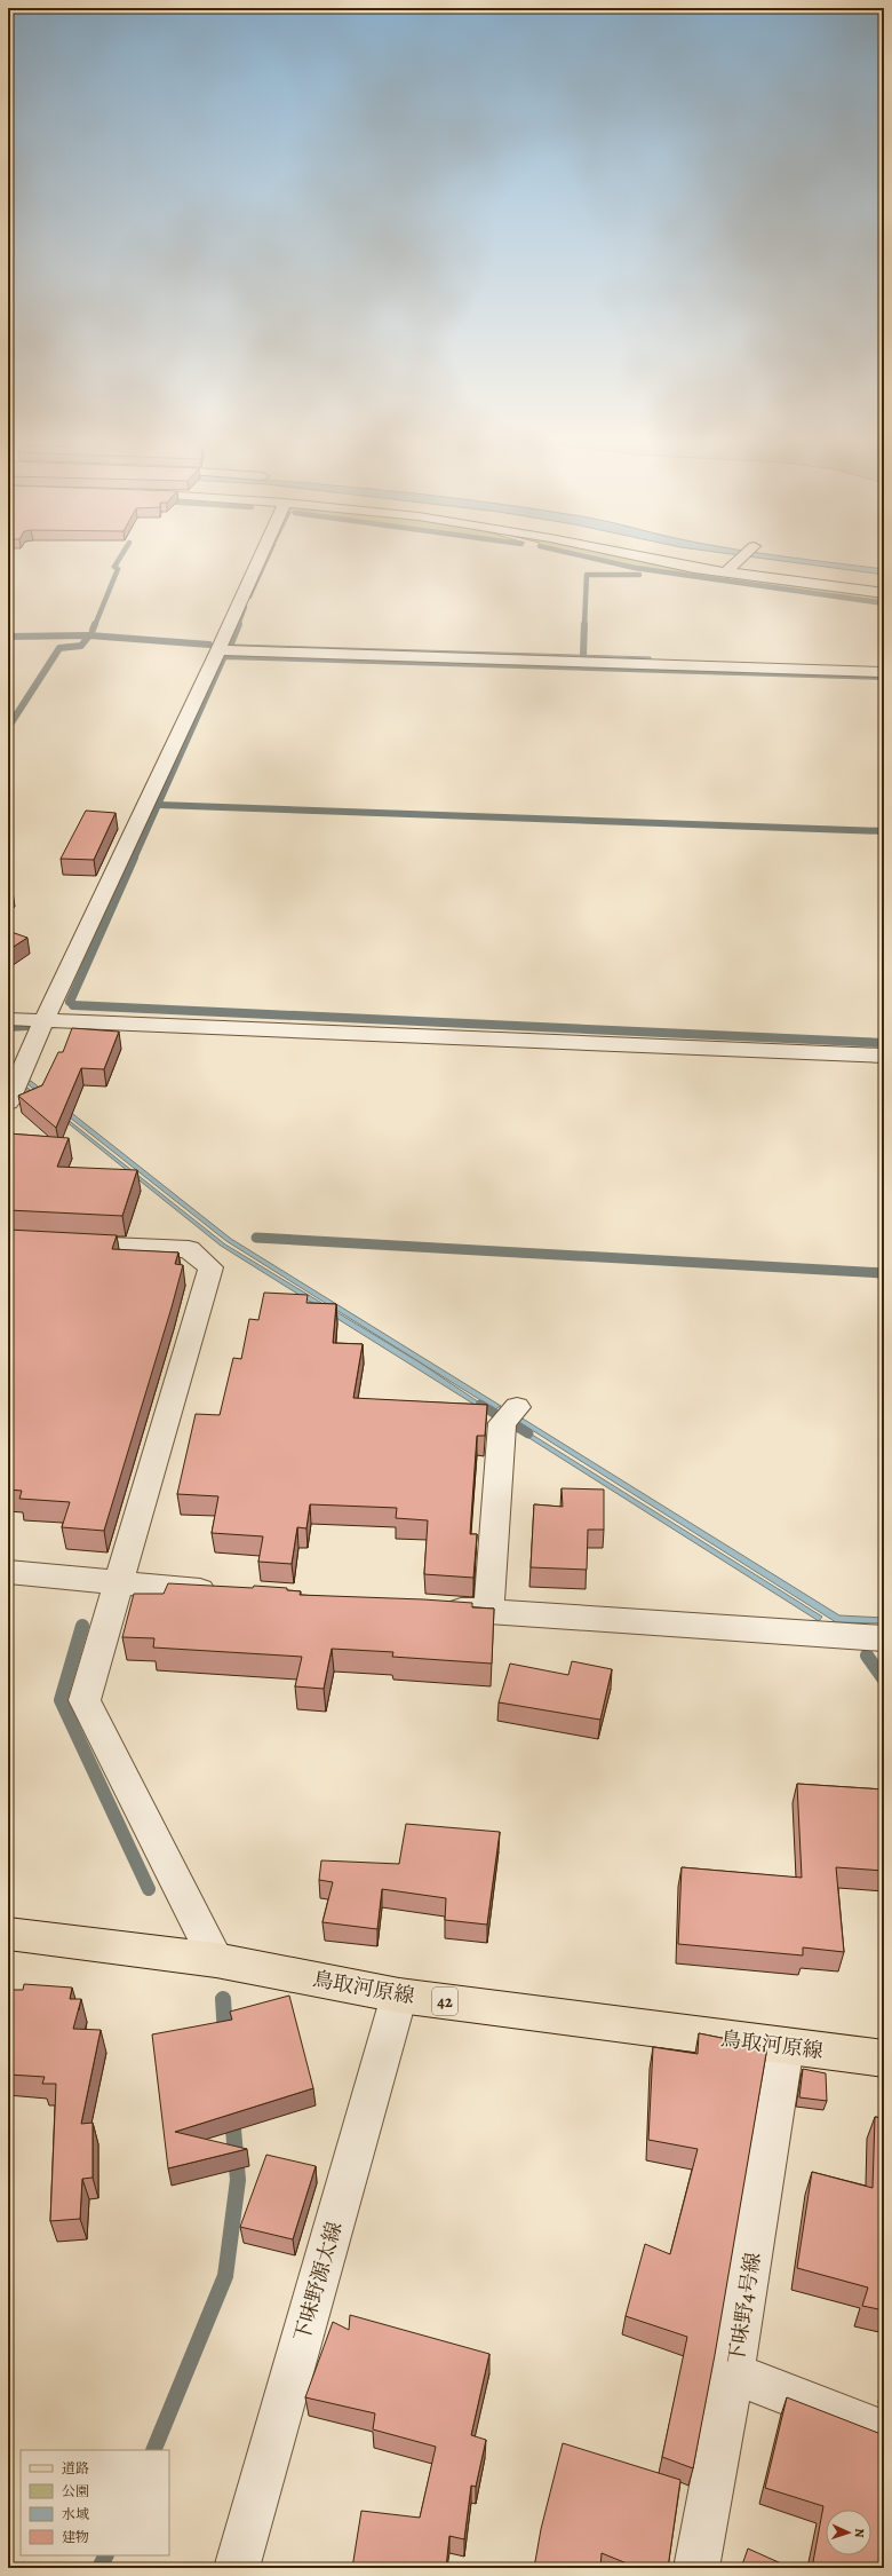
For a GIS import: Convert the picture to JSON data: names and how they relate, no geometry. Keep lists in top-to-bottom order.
{
  "streets": {
    "main road": ["鳥取河原線", "42"],
    "street": ["下味野源太線", "下味野4号線"]
  },
  "crossings": [
    ["鳥取河原線", "下味野源太線"],
    ["鳥取河原線", "下味野4号線"]
  ],
  "legend": [
    "道路",
    "公園",
    "水域",
    "建物"
  ],
  "north": "right"
}
